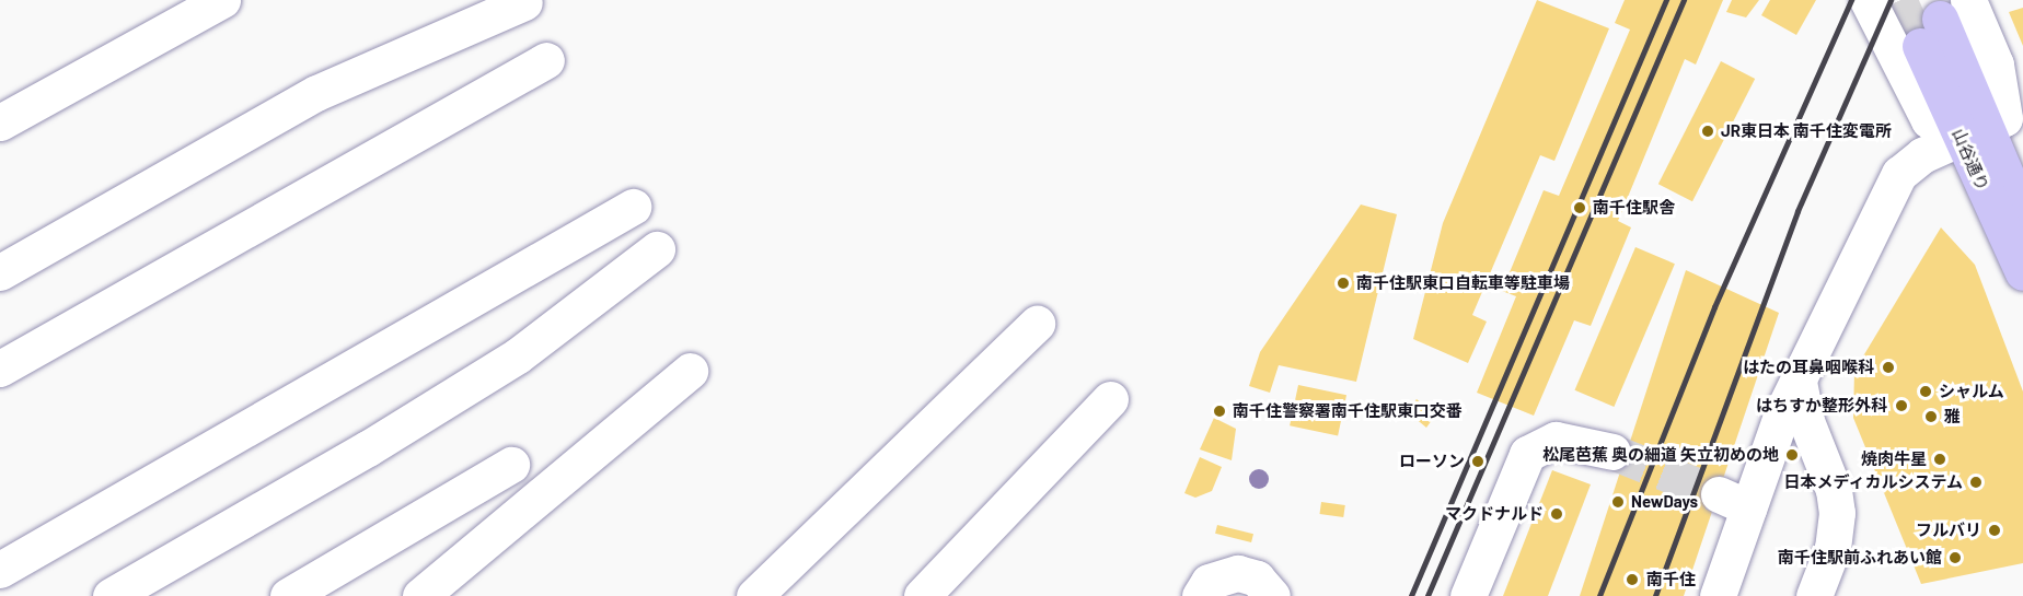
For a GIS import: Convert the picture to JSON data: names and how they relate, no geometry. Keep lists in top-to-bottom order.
{
  "streets": {
    "main road": ["山谷通り"]
  },
  "places": [
    "JR東日本 南千住変電所",
    "南千住駅舎",
    "南千住駅東口自転車等駐車場",
    "はたの耳鼻咽喉科",
    "シャルム",
    "はちすか整形外科",
    "南千住警察署南千住駅東口交番",
    "雅",
    "松尾芭蕉 奥の細道 矢立初めの地",
    "焼肉牛星",
    "ローソン",
    "日本メディカルシステム",
    "NewDays",
    "マクドナルド",
    "フルバリ",
    "南千住駅前ふれあい館",
    "南千住"
  ]
}
